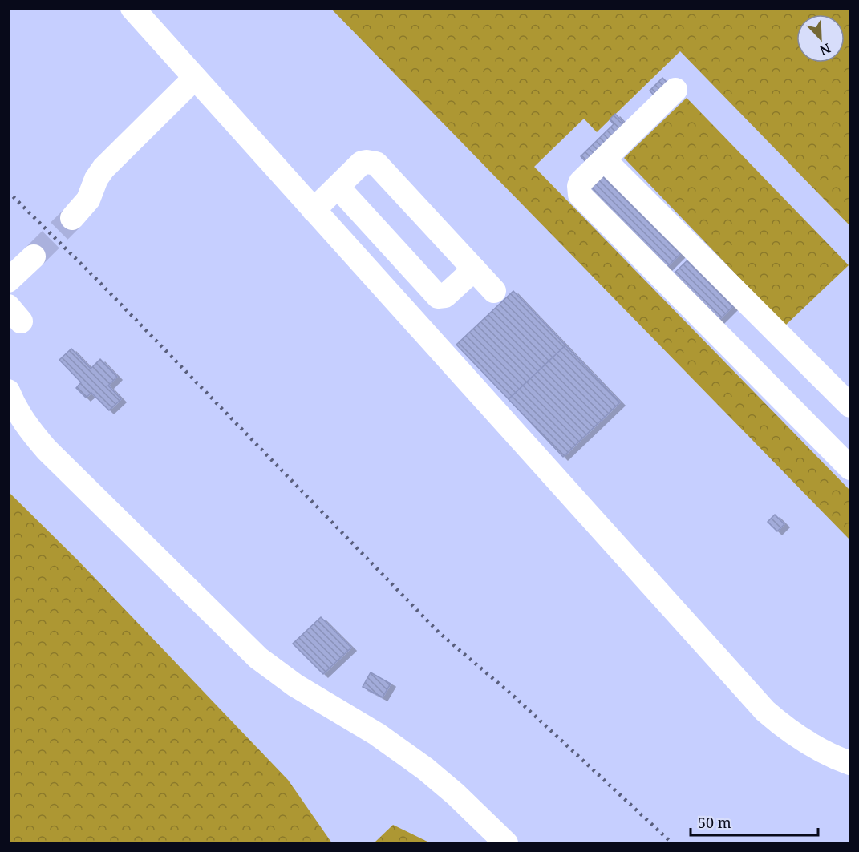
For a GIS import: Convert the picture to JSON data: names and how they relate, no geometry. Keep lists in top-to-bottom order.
{
  "scale_bar": "50 m",
  "north": "bottom right"
}
